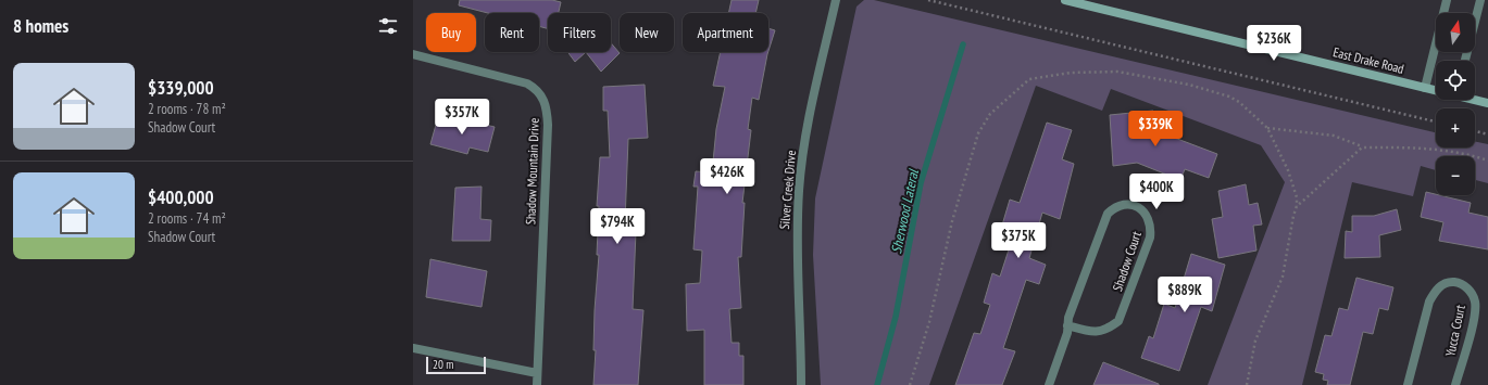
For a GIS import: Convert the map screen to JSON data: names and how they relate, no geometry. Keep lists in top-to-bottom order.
{
  "streets": {
    "main road": ["East Drake Road"],
    "street": [
      "Shadow Mountain Drive",
      "Silver Creek Drive",
      "Shadow Court",
      "Yucca Court"
    ]
  },
  "water": ["Sherwood Lateral"],
  "scale_bar": "20 m",
  "north": "top",
  "page": {
    "heading": "8 homes",
    "map_buttons": ["+", "−"],
    "chip": [
      "Buy",
      "Rent",
      "Filters",
      "New",
      "Apartment"
    ],
    "price": [
      "$236K",
      "$357K",
      "$339K",
      "$426K",
      "$400K",
      "$794K",
      "$375K",
      "$889K"
    ],
    "list": [
      {
        "name": "$339,000",
        "note": "2 rooms · 78 m² · Shadow Court"
      },
      {
        "name": "$400,000",
        "note": "2 rooms · 74 m² · Shadow Court"
      }
    ],
    "scale": "20 m"
  }
}
